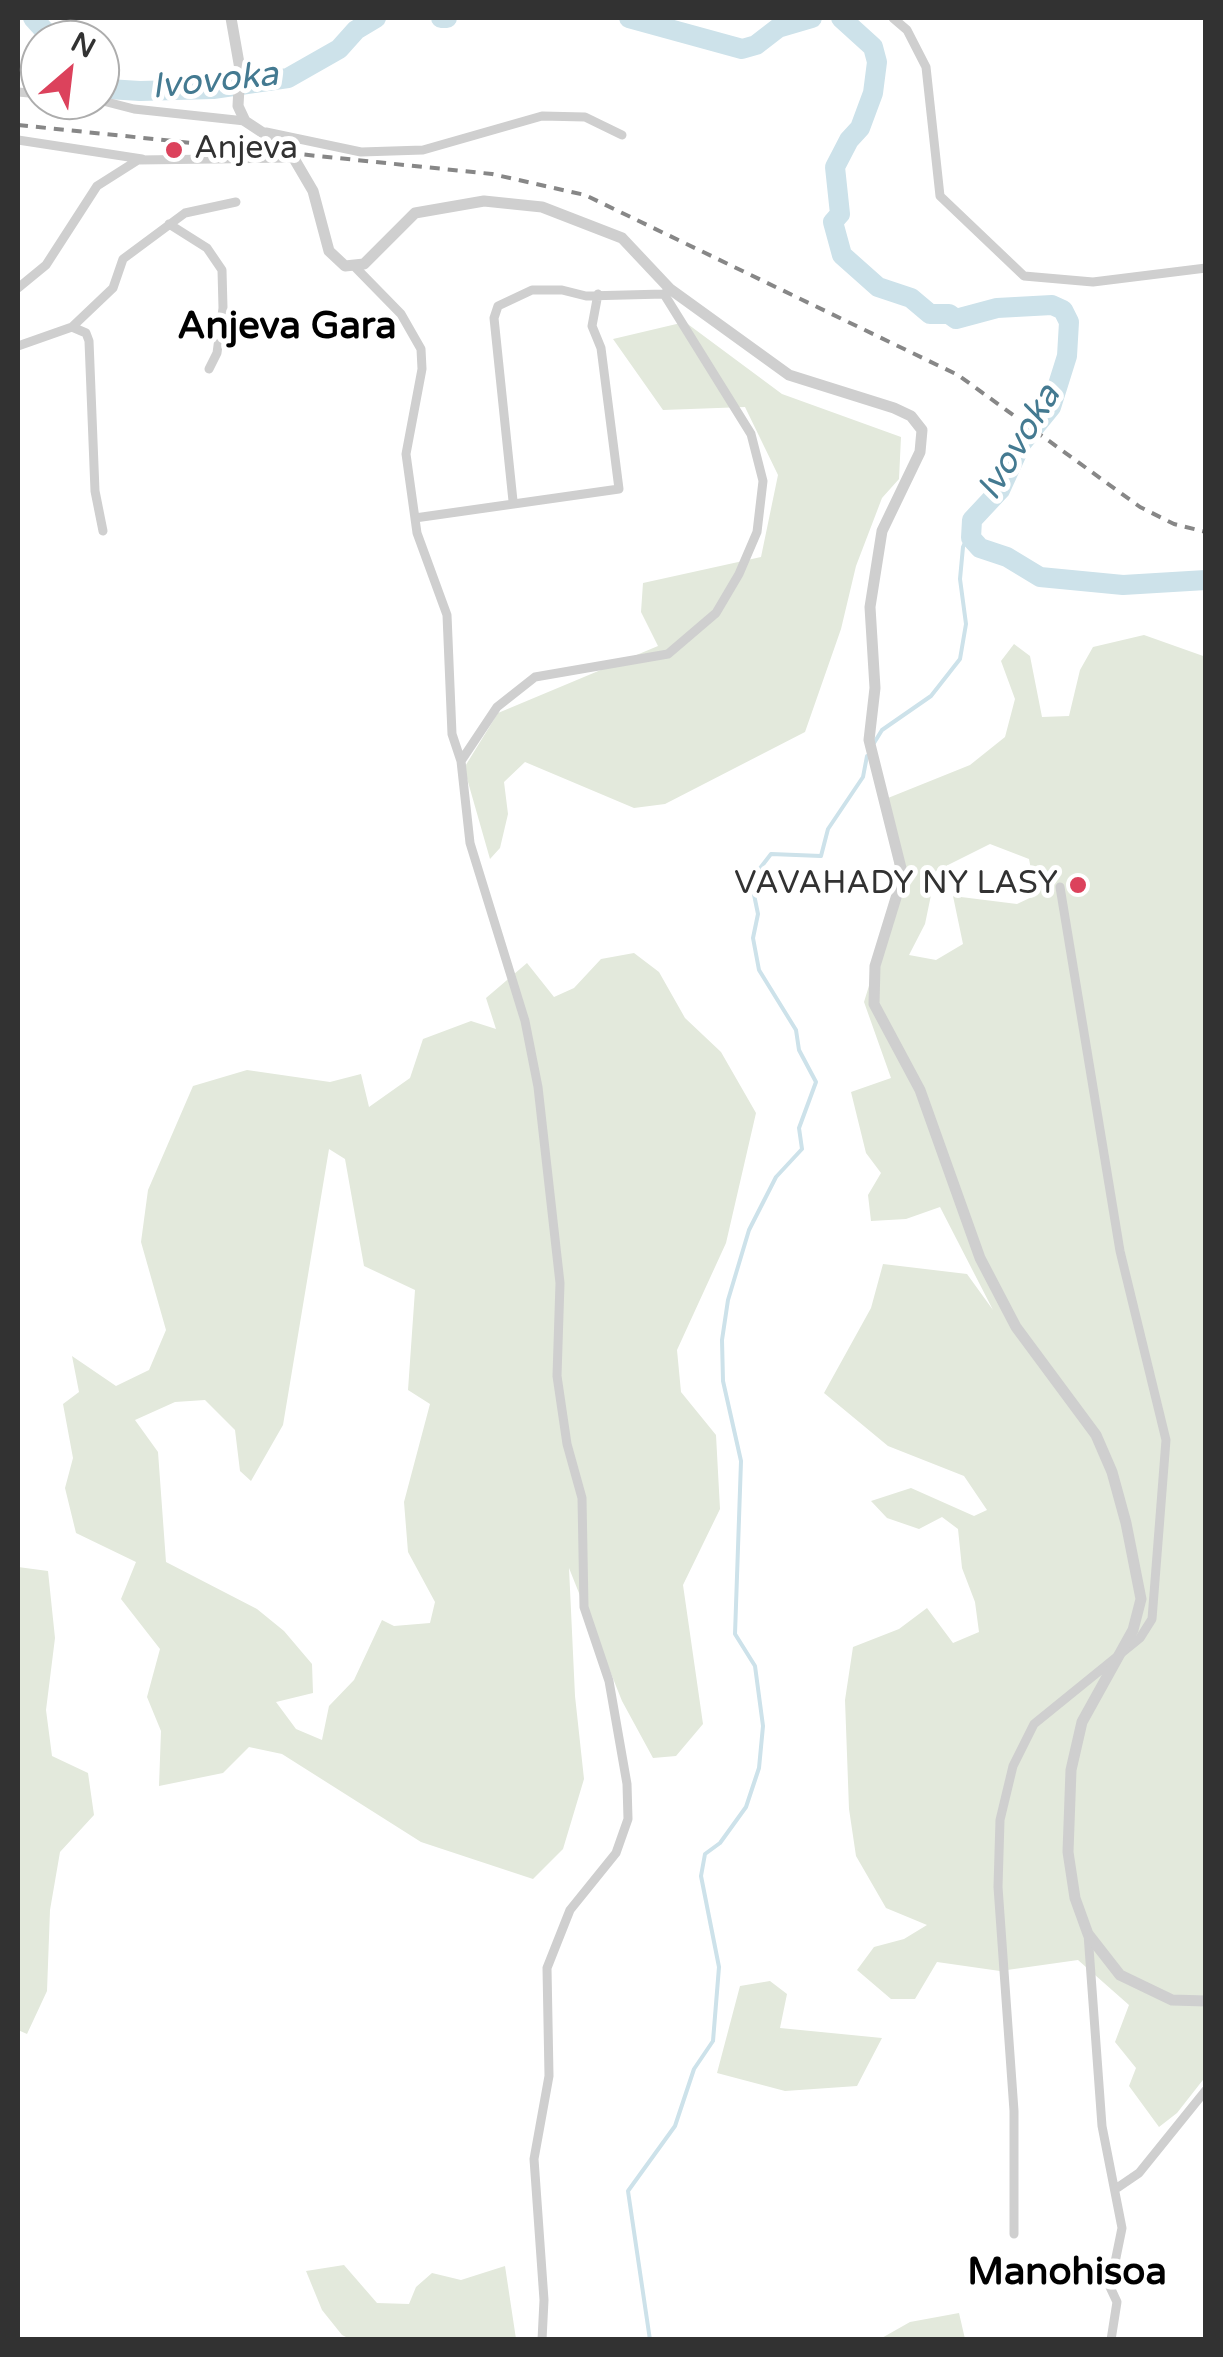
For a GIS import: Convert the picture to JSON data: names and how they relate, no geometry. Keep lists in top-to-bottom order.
{
  "districts": ["Anjeva Gara", "Manohisoa"],
  "water": ["Ivovoka"],
  "places": ["Anjeva", "VAVAHADY NY LASY"],
  "north": "top right"
}
